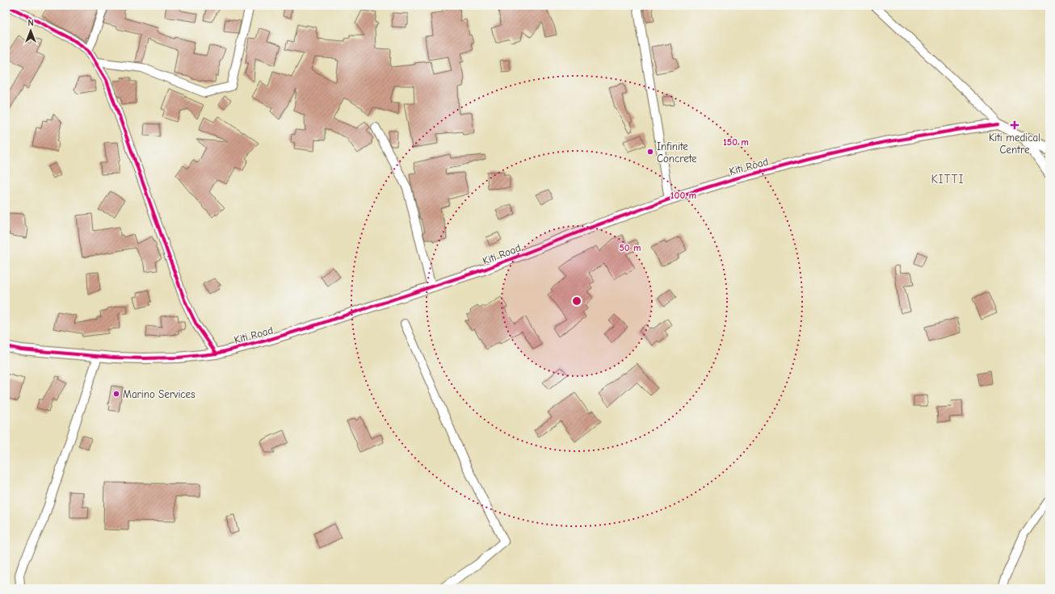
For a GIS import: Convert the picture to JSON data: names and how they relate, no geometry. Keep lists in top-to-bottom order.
{
  "streets": {
    "street": ["Kiti Road"]
  },
  "districts": ["KITTI"],
  "places": {
    "health": ["Kiti medical Centre"],
    "other": ["Infinite Concrete", "Marino Services"]
  },
  "north": "top",
  "rings": ["150 m", "100 m", "50 m"]
}
